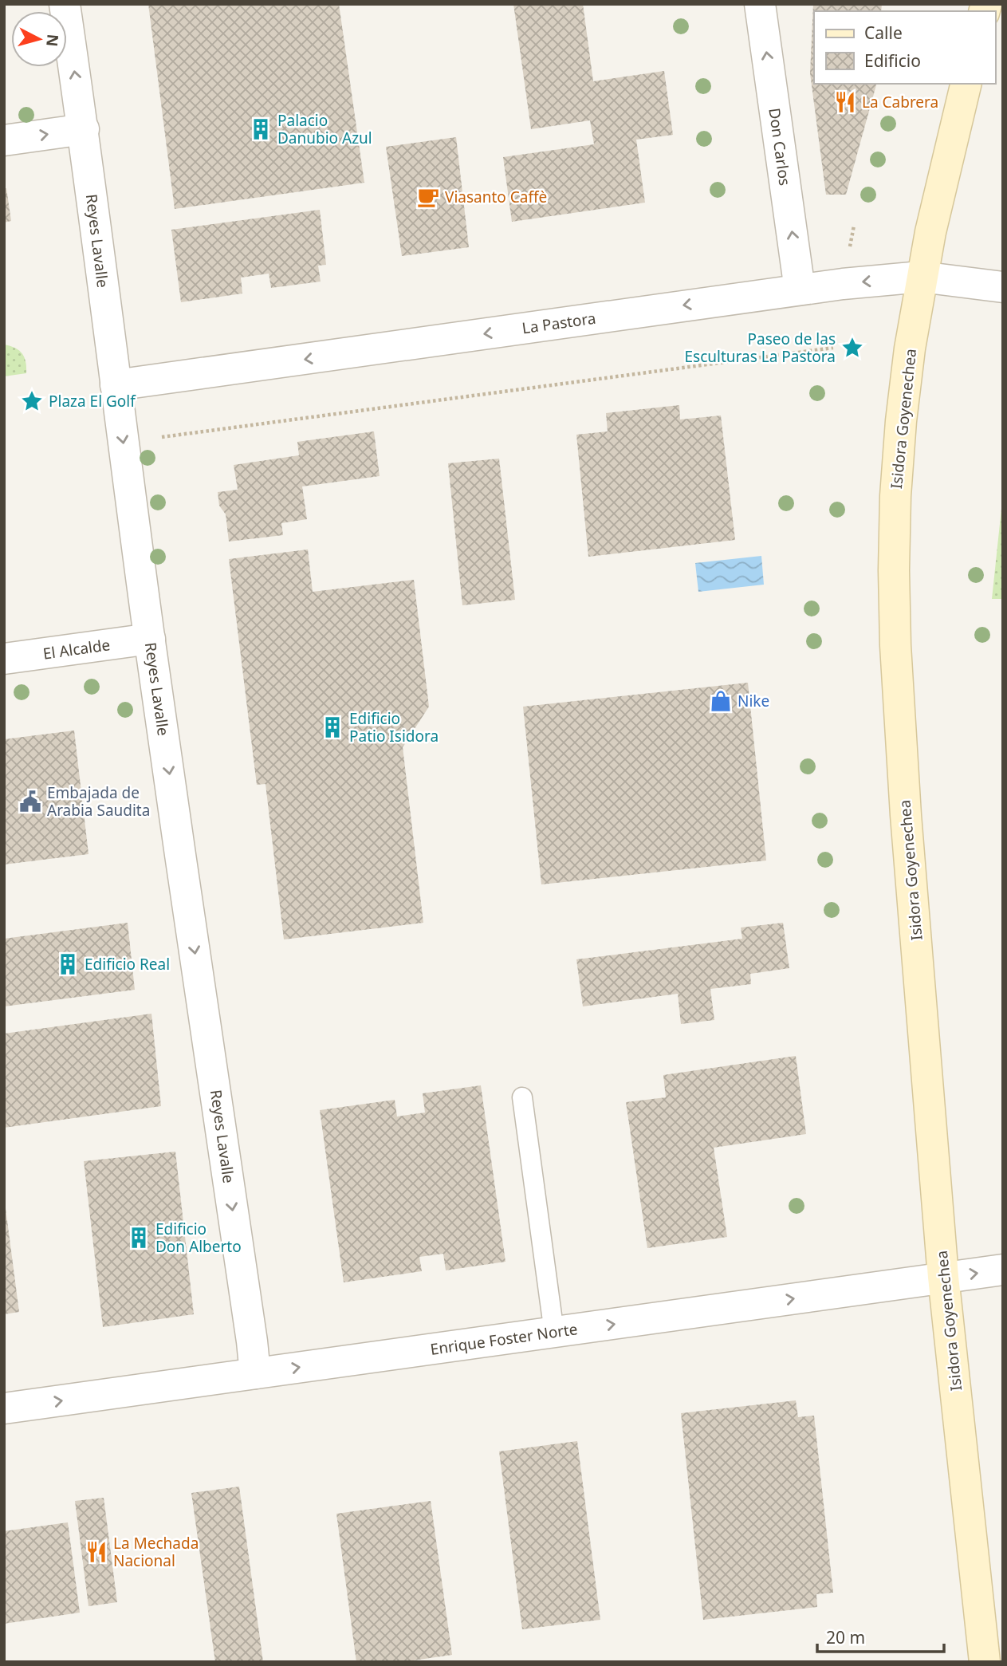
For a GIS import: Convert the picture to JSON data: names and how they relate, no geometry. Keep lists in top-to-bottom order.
{
  "streets": {
    "street": [
      "Don Carlos",
      "Reyes Lavalle",
      "La Pastora",
      "Isidora Goyenechea",
      "El Alcalde",
      "Enrique Foster Norte"
    ]
  },
  "crossings": [
    ["Don Carlos", "La Pastora"],
    ["Reyes Lavalle", "La Pastora"],
    ["Reyes Lavalle", "El Alcalde"],
    ["Reyes Lavalle", "Enrique Foster Norte"],
    ["La Pastora", "Isidora Goyenechea"],
    ["Isidora Goyenechea", "Enrique Foster Norte"]
  ],
  "one_way": ["Don Carlos", "La Pastora", "Enrique Foster Norte"],
  "places": {
    "restaurant": ["La Cabrera", "La Mechada Nacional"],
    "building": [
      "Palacio Danubio Azul",
      "Edificio Patio Isidora",
      "Edificio Real",
      "Edificio Don Alberto"
    ],
    "cafe": ["Viasanto Caffè"],
    "place": ["Paseo de las Esculturas La Pastora", "Plaza El Golf"],
    "shop": ["Nike"],
    "public building": ["Embajada de Arabia Saudita"]
  },
  "legend": ["Calle", "Edificio"],
  "scale_bar": "20 m",
  "north": "right"
}
